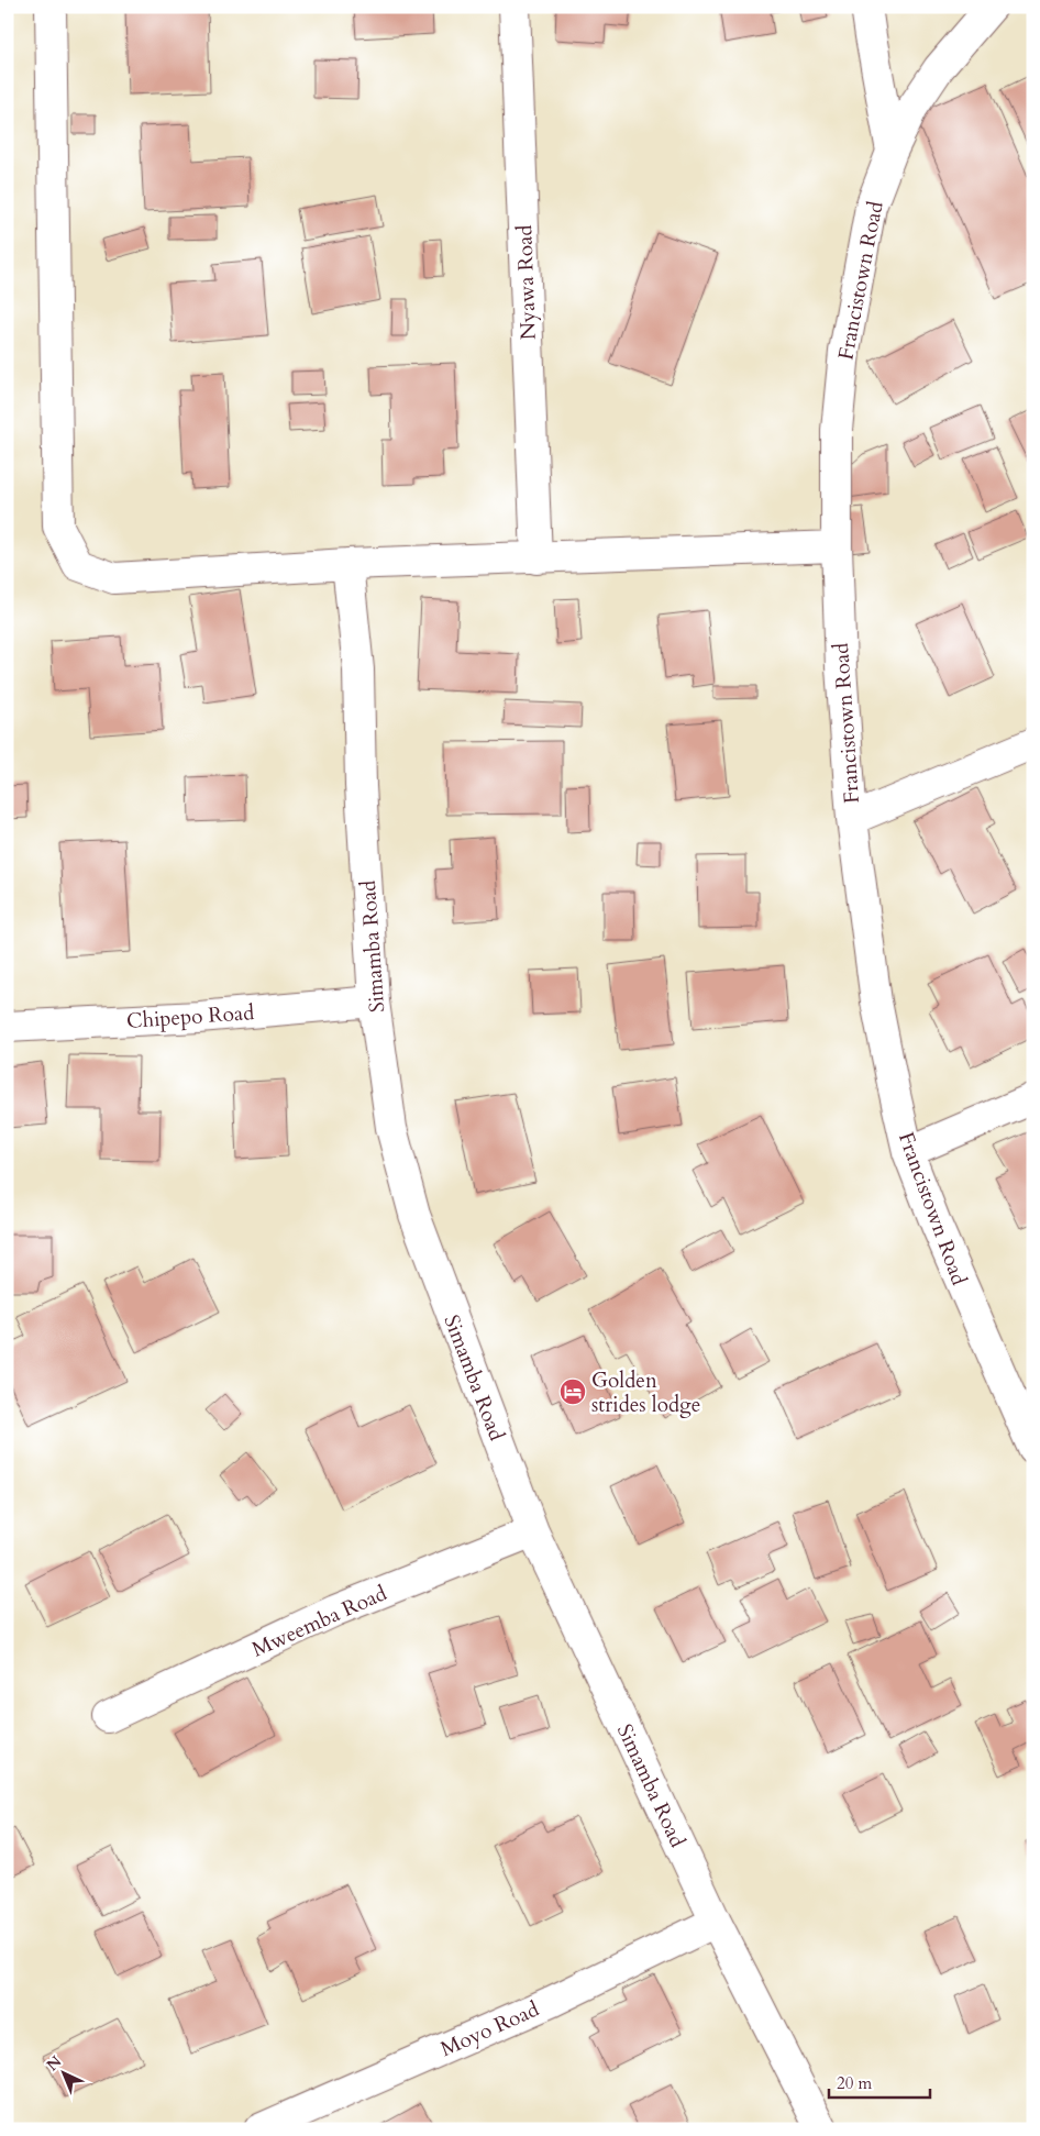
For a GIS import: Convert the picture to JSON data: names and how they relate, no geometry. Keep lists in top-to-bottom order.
{
  "streets": {
    "street": [
      "Francistown Road",
      "Nyawa Road",
      "Simamba Road",
      "Chipepo Road",
      "Mweemba Road",
      "Moyo Road"
    ]
  },
  "crossings": [
    ["Simamba Road", "Chipepo Road"],
    ["Simamba Road", "Mweemba Road"],
    ["Simamba Road", "Moyo Road"]
  ],
  "places": {
    "hotel": ["Golden strides lodge"]
  },
  "scale_bar": "20 m",
  "north": "top left"
}
